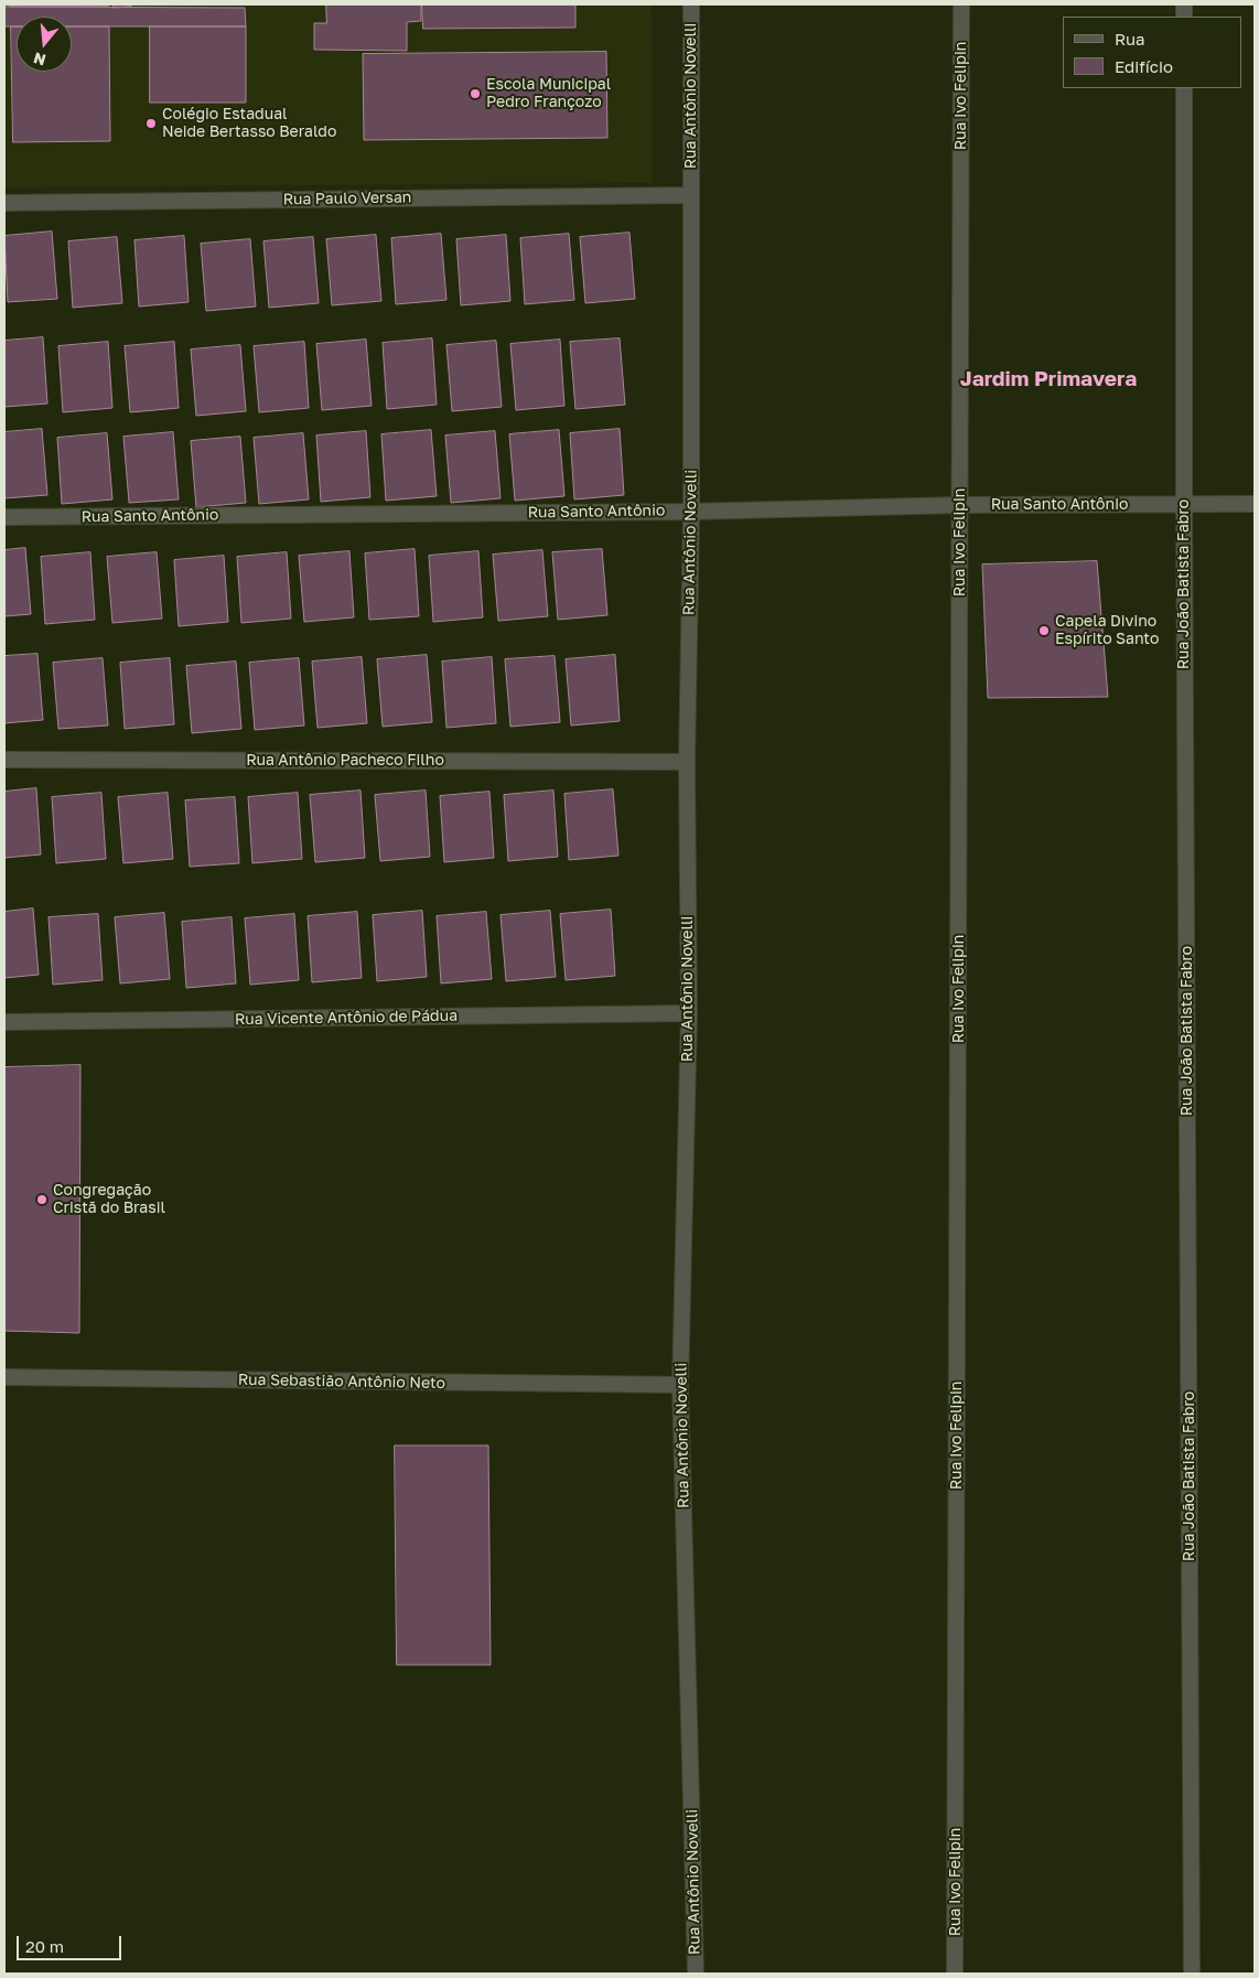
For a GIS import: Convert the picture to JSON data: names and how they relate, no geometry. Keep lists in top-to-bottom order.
{
  "streets": {
    "street": [
      "Rua Antônio Novelli",
      "Rua Ivo Felipin",
      "Rua Paulo Versan",
      "Rua Santo Antônio",
      "Rua João Batista Fabro",
      "Rua Antônio Pacheco Filho",
      "Rua Vicente Antônio de Pádua",
      "Rua Sebastião Antônio Neto"
    ]
  },
  "crossings": [
    ["Rua Antônio Novelli", "Rua Paulo Versan"],
    ["Rua Antônio Novelli", "Rua Santo Antônio"],
    ["Rua Antônio Novelli", "Rua Antônio Pacheco Filho"],
    ["Rua Antônio Novelli", "Rua Vicente Antônio de Pádua"],
    ["Rua Antônio Novelli", "Rua Sebastião Antônio Neto"],
    ["Rua Ivo Felipin", "Rua Santo Antônio"],
    ["Rua Santo Antônio", "Rua João Batista Fabro"]
  ],
  "districts": ["Jardim Primavera"],
  "places": [
    "Escola Municipal Pedro Françozo",
    "Colégio Estadual Neide Bertasso Beraldo",
    "Capela Divino Espírito Santo",
    "Congregação Cristã do Brasil"
  ],
  "legend": ["Rua", "Edifício"],
  "scale_bar": "20 m",
  "north": "bottom"
}
